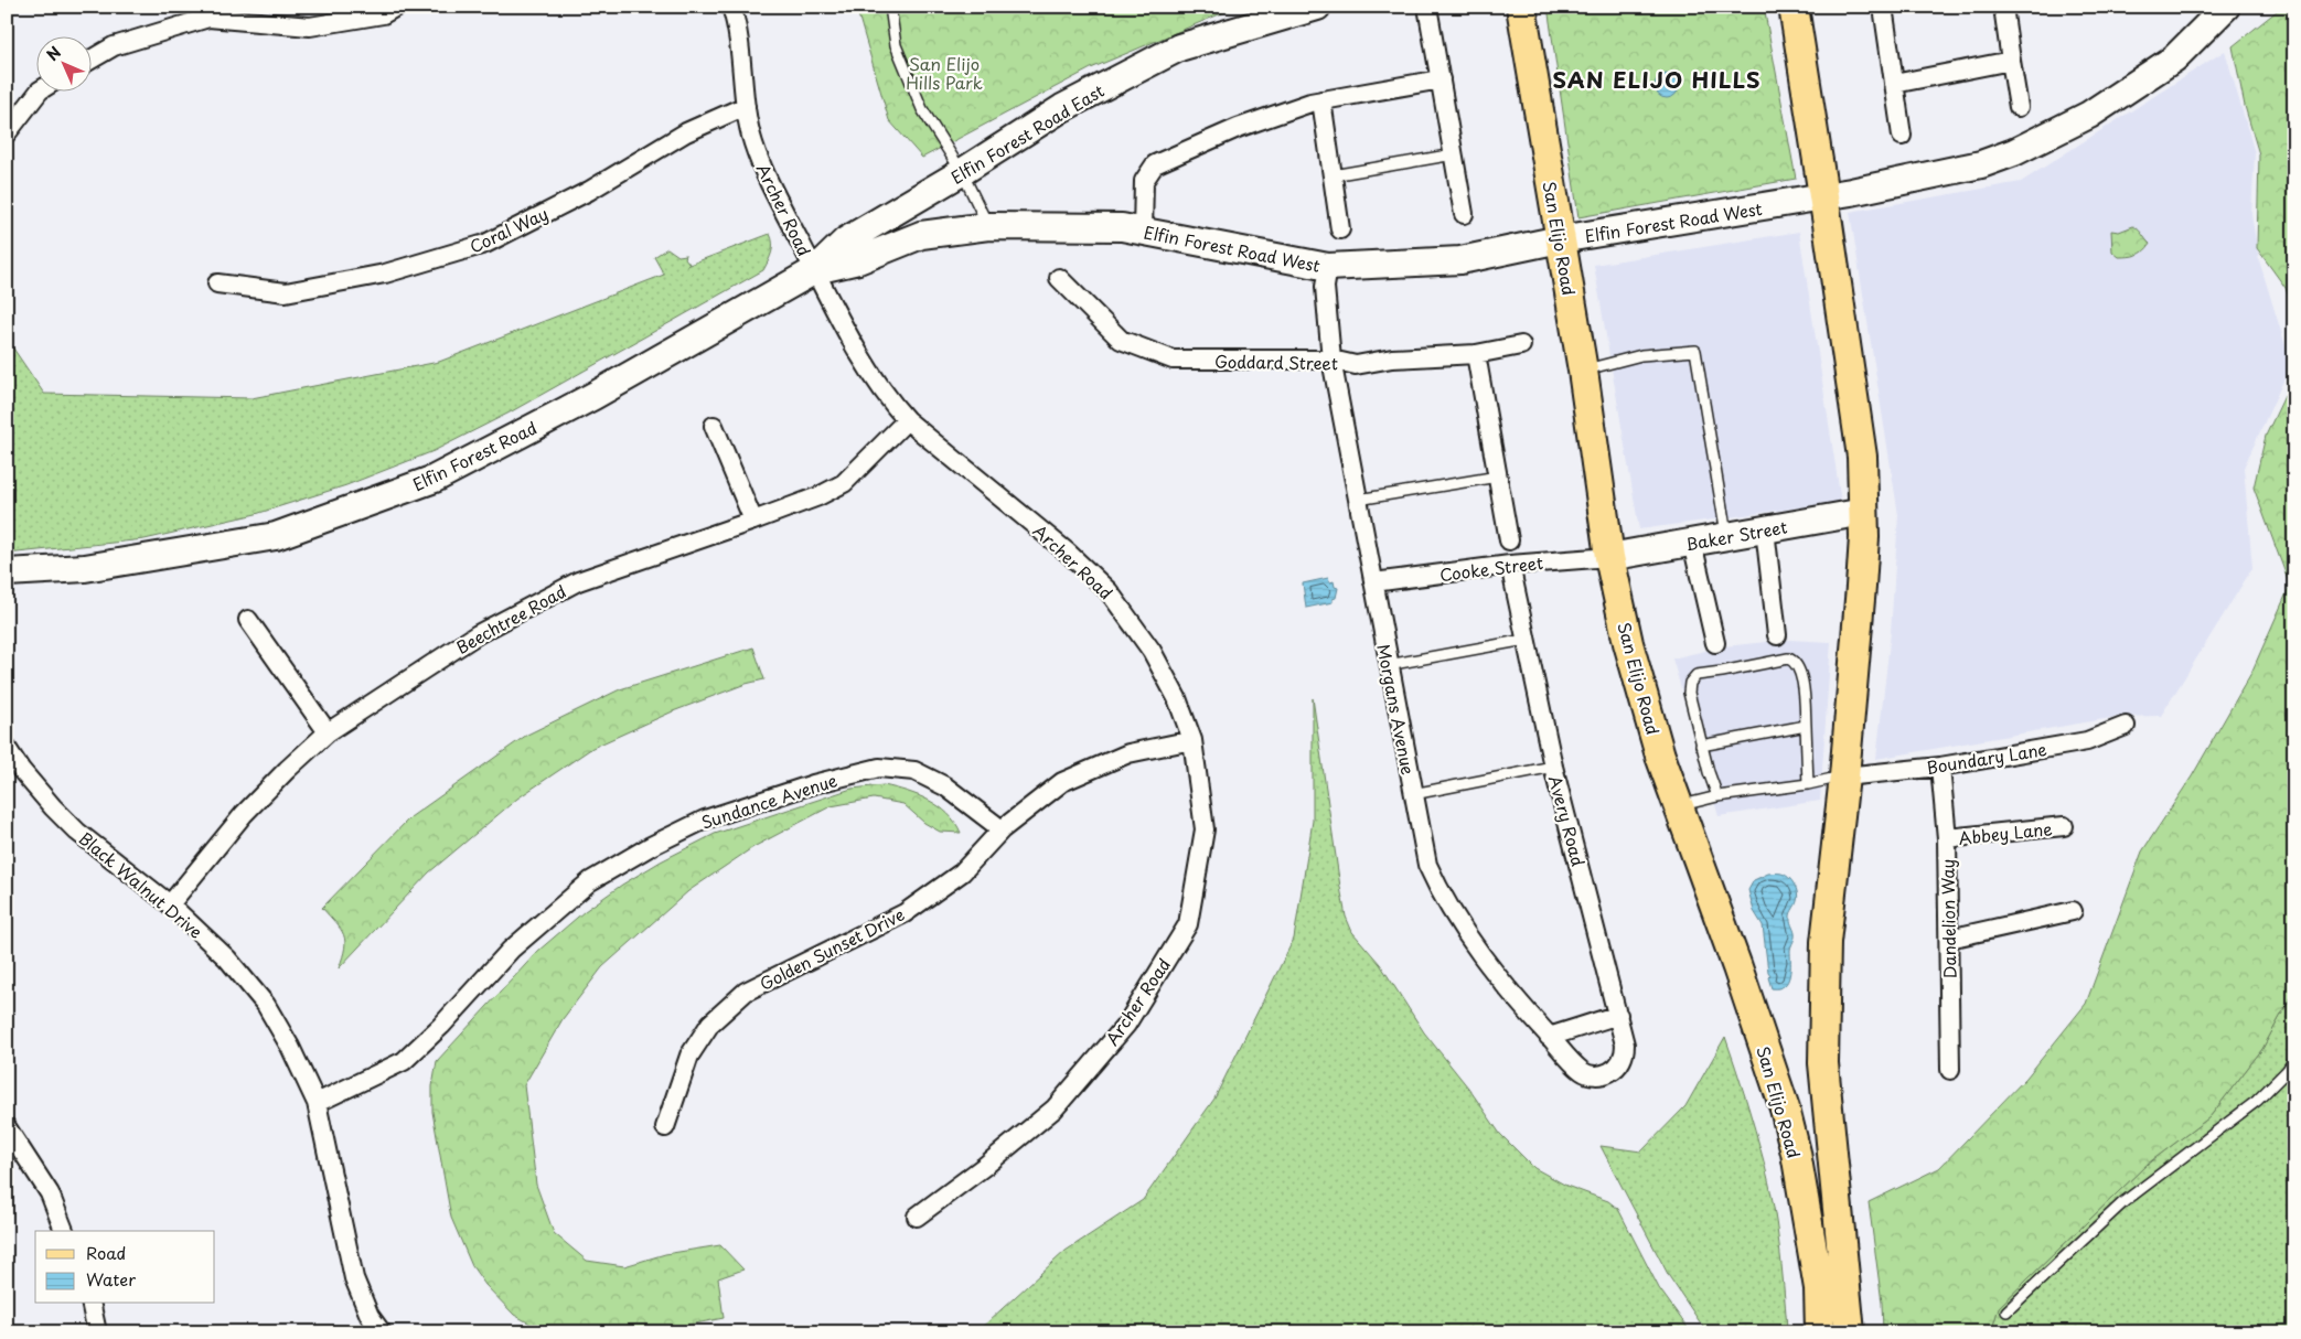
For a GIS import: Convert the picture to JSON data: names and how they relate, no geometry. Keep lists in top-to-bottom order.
{
  "streets": {
    "main road": ["San Elijo Road"],
    "street": [
      "Elfin Forest Road East",
      "Archer Road",
      "Elfin Forest Road West",
      "Coral Way",
      "Goddard Street",
      "Elfin Forest Road",
      "Baker Street",
      "Cooke Street",
      "Beechtree Road",
      "Morgans Avenue",
      "Boundary Lane",
      "Sundance Avenue",
      "Avery Road",
      "Abbey Lane",
      "Black Walnut Drive",
      "Dandelion Way",
      "Golden Sunset Drive"
    ]
  },
  "crossings": [
    ["Elfin Forest Road East", "Archer Road"],
    ["Elfin Forest Road East", "Elfin Forest Road West"],
    ["Elfin Forest Road East", "Elfin Forest Road"],
    ["Archer Road", "Elfin Forest Road West"],
    ["Archer Road", "Coral Way"],
    ["Archer Road", "Elfin Forest Road"],
    ["Archer Road", "Beechtree Road"],
    ["Archer Road", "Golden Sunset Drive"],
    ["Elfin Forest Road West", "San Elijo Road"],
    ["Elfin Forest Road West", "Elfin Forest Road"],
    ["Elfin Forest Road West", "Morgans Avenue"],
    ["San Elijo Road", "Baker Street"],
    ["San Elijo Road", "Cooke Street"],
    ["Goddard Street", "Morgans Avenue"],
    ["Baker Street", "Cooke Street"],
    ["Cooke Street", "Morgans Avenue"],
    ["Cooke Street", "Avery Road"],
    ["Beechtree Road", "Black Walnut Drive"],
    ["Morgans Avenue", "Avery Road"],
    ["Boundary Lane", "Dandelion Way"],
    ["Sundance Avenue", "Black Walnut Drive"],
    ["Sundance Avenue", "Golden Sunset Drive"],
    ["Abbey Lane", "Dandelion Way"]
  ],
  "districts": ["SAN ELIJO HILLS"],
  "parks": ["San Elijo Hills Park"],
  "legend": ["Road", "Water"],
  "north": "top left"
}
